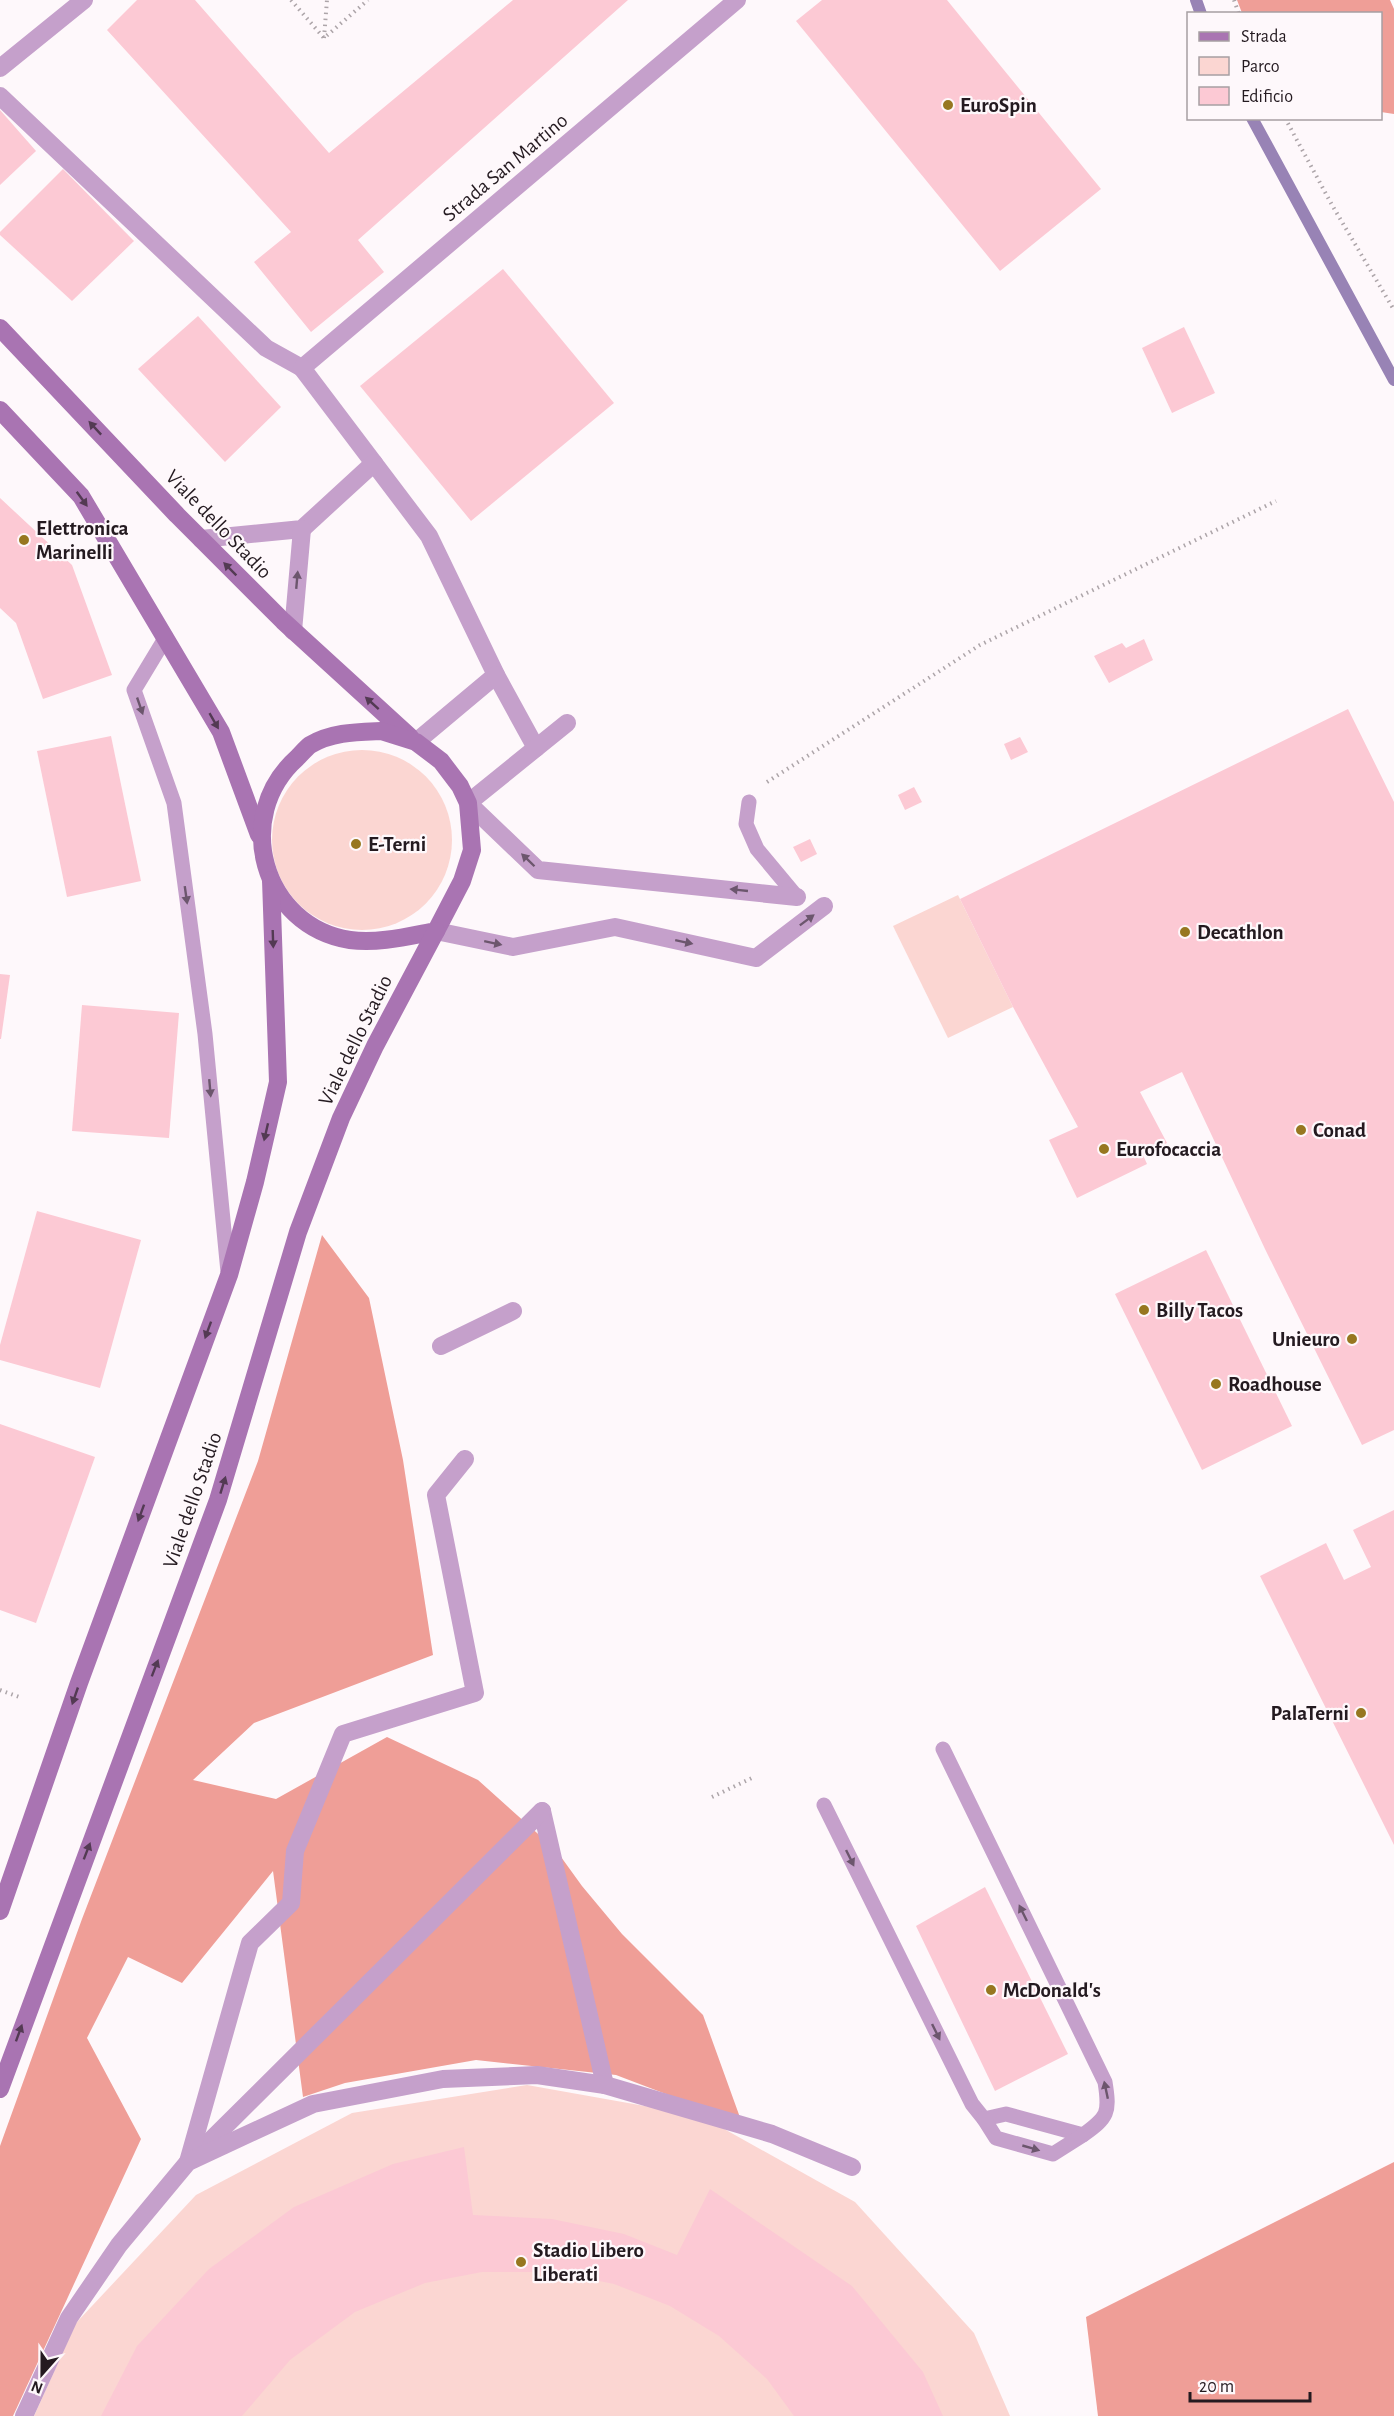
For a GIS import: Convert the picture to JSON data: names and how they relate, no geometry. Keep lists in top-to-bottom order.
{
  "streets": {
    "main road": ["Viale dello Stadio"],
    "street": ["Strada San Martino"]
  },
  "places": [
    "EuroSpin",
    "Elettronica Marinelli",
    "E-Terni",
    "Decathlon",
    "Conad",
    "Eurofocaccia",
    "Billy Tacos",
    "Unieuro",
    "Roadhouse",
    "PalaTerni",
    "McDonald's",
    "Stadio Libero Liberati"
  ],
  "legend": ["Strada", "Parco", "Edificio"],
  "scale_bar": "20 m",
  "north": "bottom"
}
